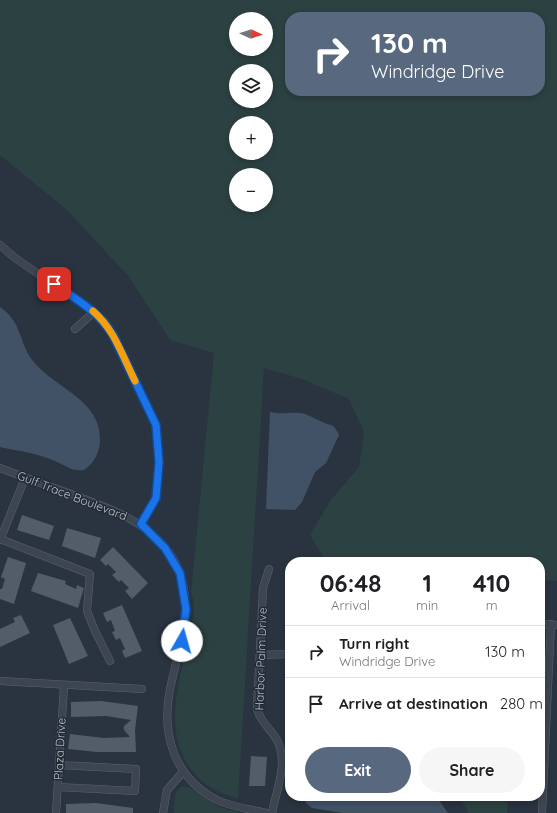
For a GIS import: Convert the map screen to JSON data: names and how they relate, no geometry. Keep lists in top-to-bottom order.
{
  "streets": {
    "street": ["Gulf Trace Boulevard", "Harbor Palm Drive", "Plaza Drive"]
  },
  "north": "right",
  "page": {
    "map_buttons": ["+", "−"],
    "turn": ["130 m", "Windridge Drive"],
    "eta": [
      "06:48",
      "Arrival",
      "1",
      "min",
      "410",
      "m"
    ],
    "list": [
      {
        "name": "Turn right",
        "note": "Windridge Drive",
        "value": "130 m"
      },
      {
        "name": "Arrive at destination",
        "value": "280 m"
      }
    ],
    "buttons": ["Exit", "Share"]
  }
}
